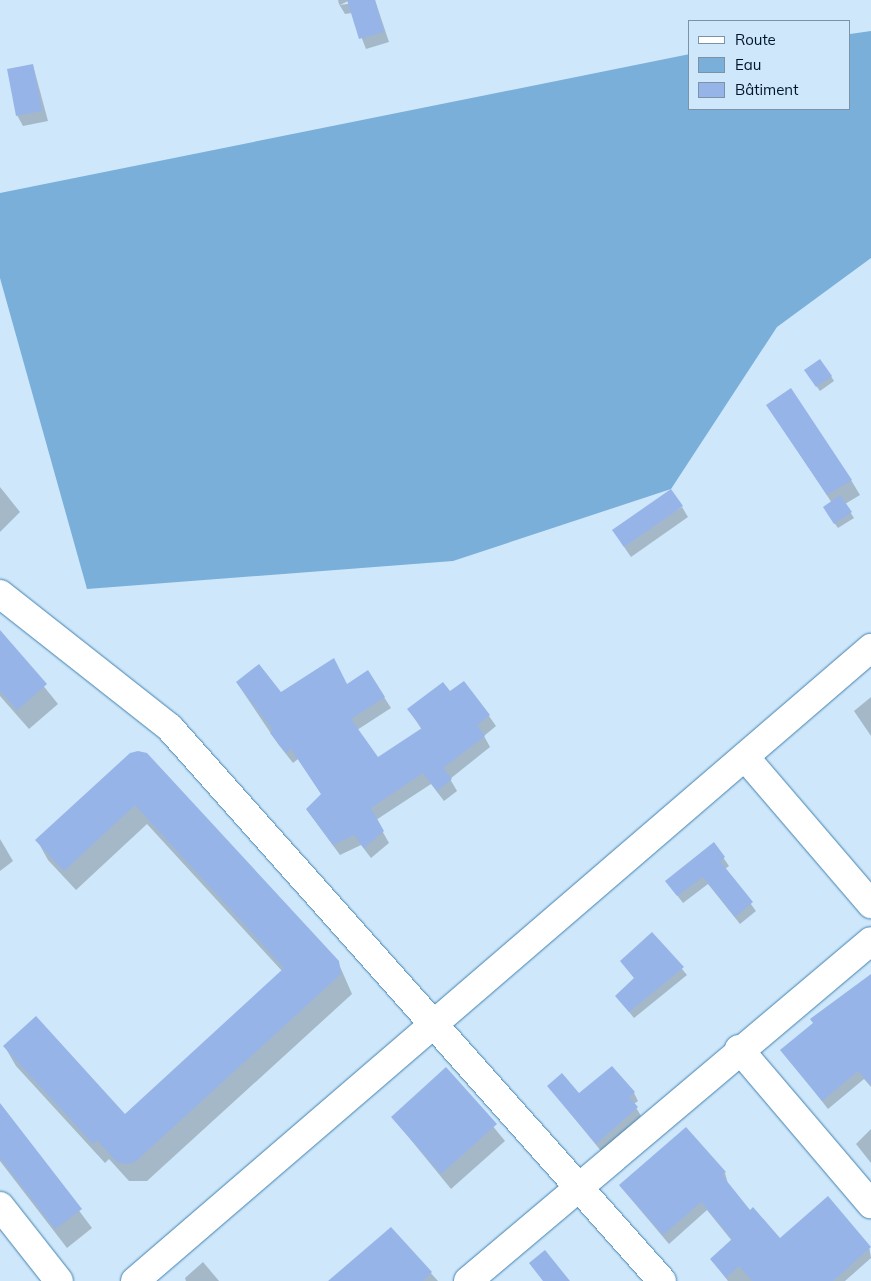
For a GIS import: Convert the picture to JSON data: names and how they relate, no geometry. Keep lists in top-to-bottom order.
{
  "legend": ["Route", "Eau", "Bâtiment"]
}
